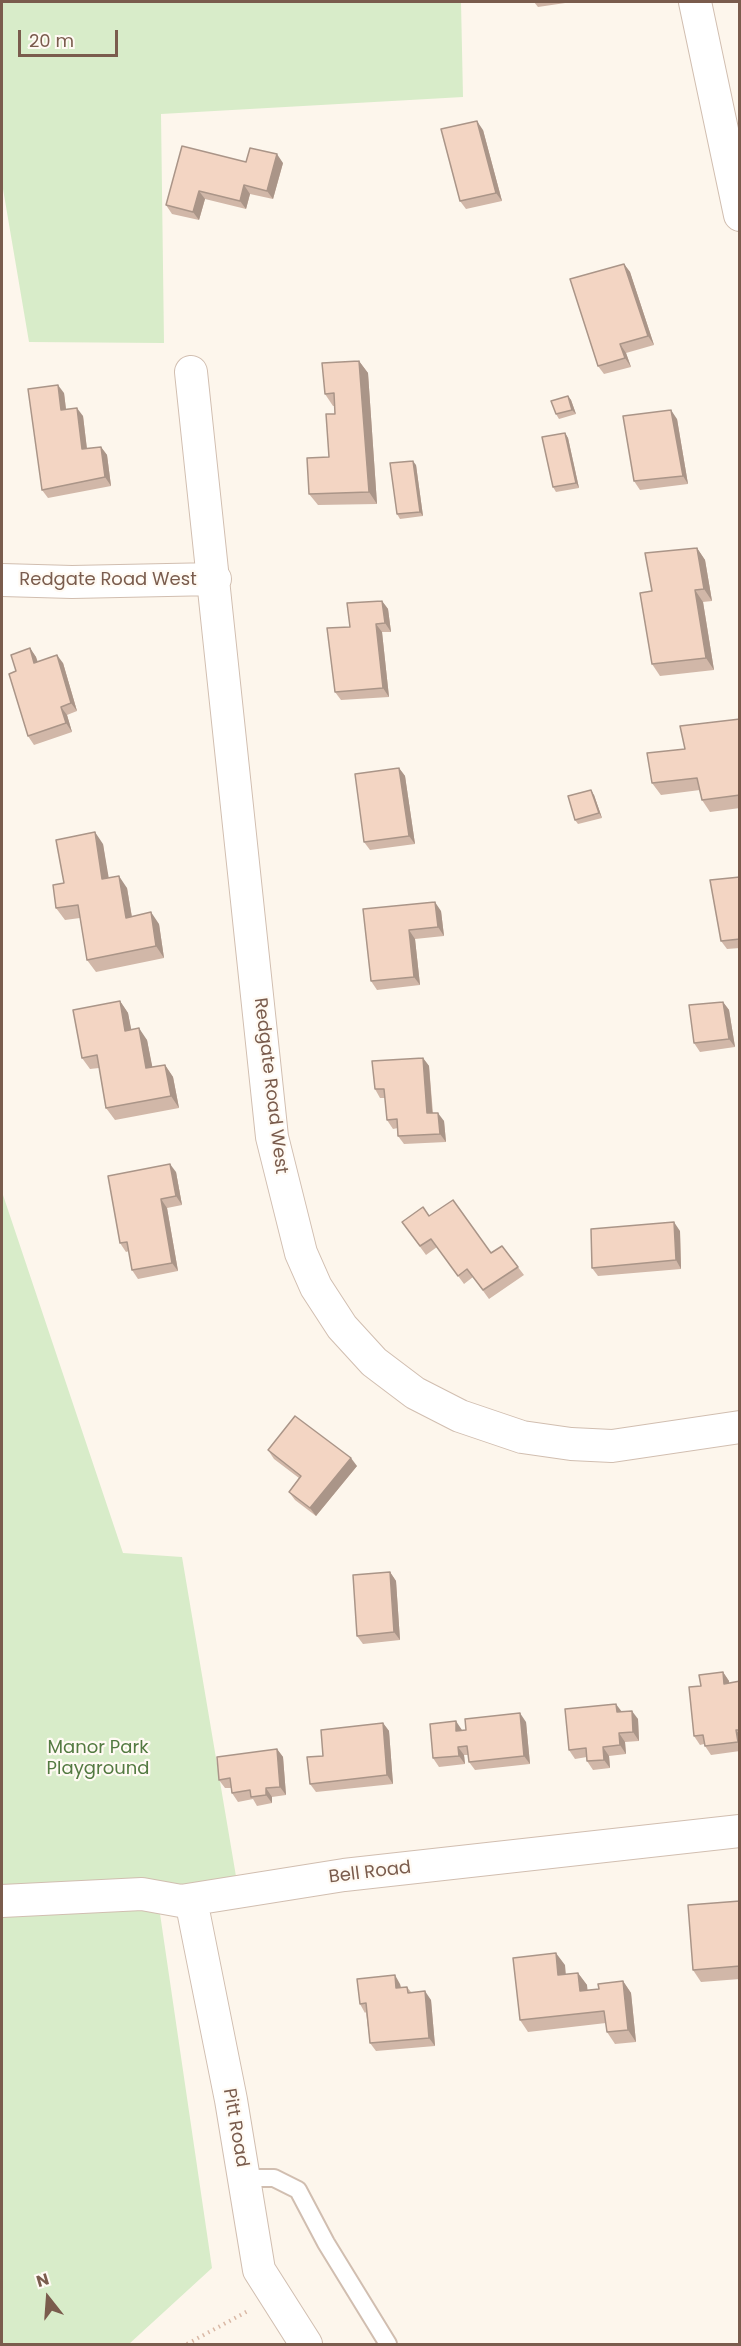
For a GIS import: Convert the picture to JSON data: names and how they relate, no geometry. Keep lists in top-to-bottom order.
{
  "streets": {
    "street": ["Redgate Road West", "Bell Road", "Pitt Road"]
  },
  "crossings": [
    ["Bell Road", "Pitt Road"]
  ],
  "parks": ["Manor Park Playground"],
  "scale_bar": "20 m",
  "north": "top"
}
